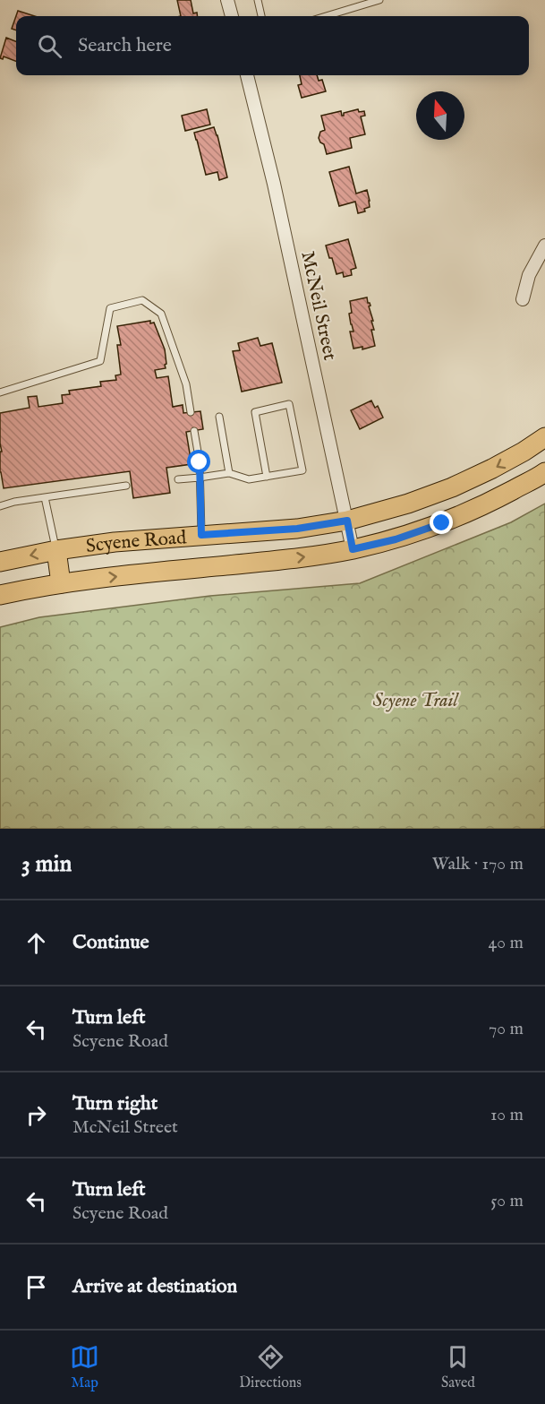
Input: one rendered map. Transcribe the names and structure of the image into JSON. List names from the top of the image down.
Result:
{
  "streets": {
    "main road": ["Scyene Road"],
    "street": ["McNeil Street"]
  },
  "crossings": [
    ["McNeil Street", "Scyene Road"]
  ],
  "parks": ["Scyene Trail"],
  "north": "top",
  "page": {
    "search": "Search here",
    "heading": ["3 min", "Walk · 170 m"],
    "list": [
      ["Continue", "40 m"],
      ["Turn left", "Scyene Road", "70 m"],
      ["Turn right", "McNeil Street", "10 m"],
      ["Turn left", "Scyene Road", "50 m"],
      "Arrive at destination"
    ],
    "nav": ["Map", "Directions", "Saved"]
  }
}
